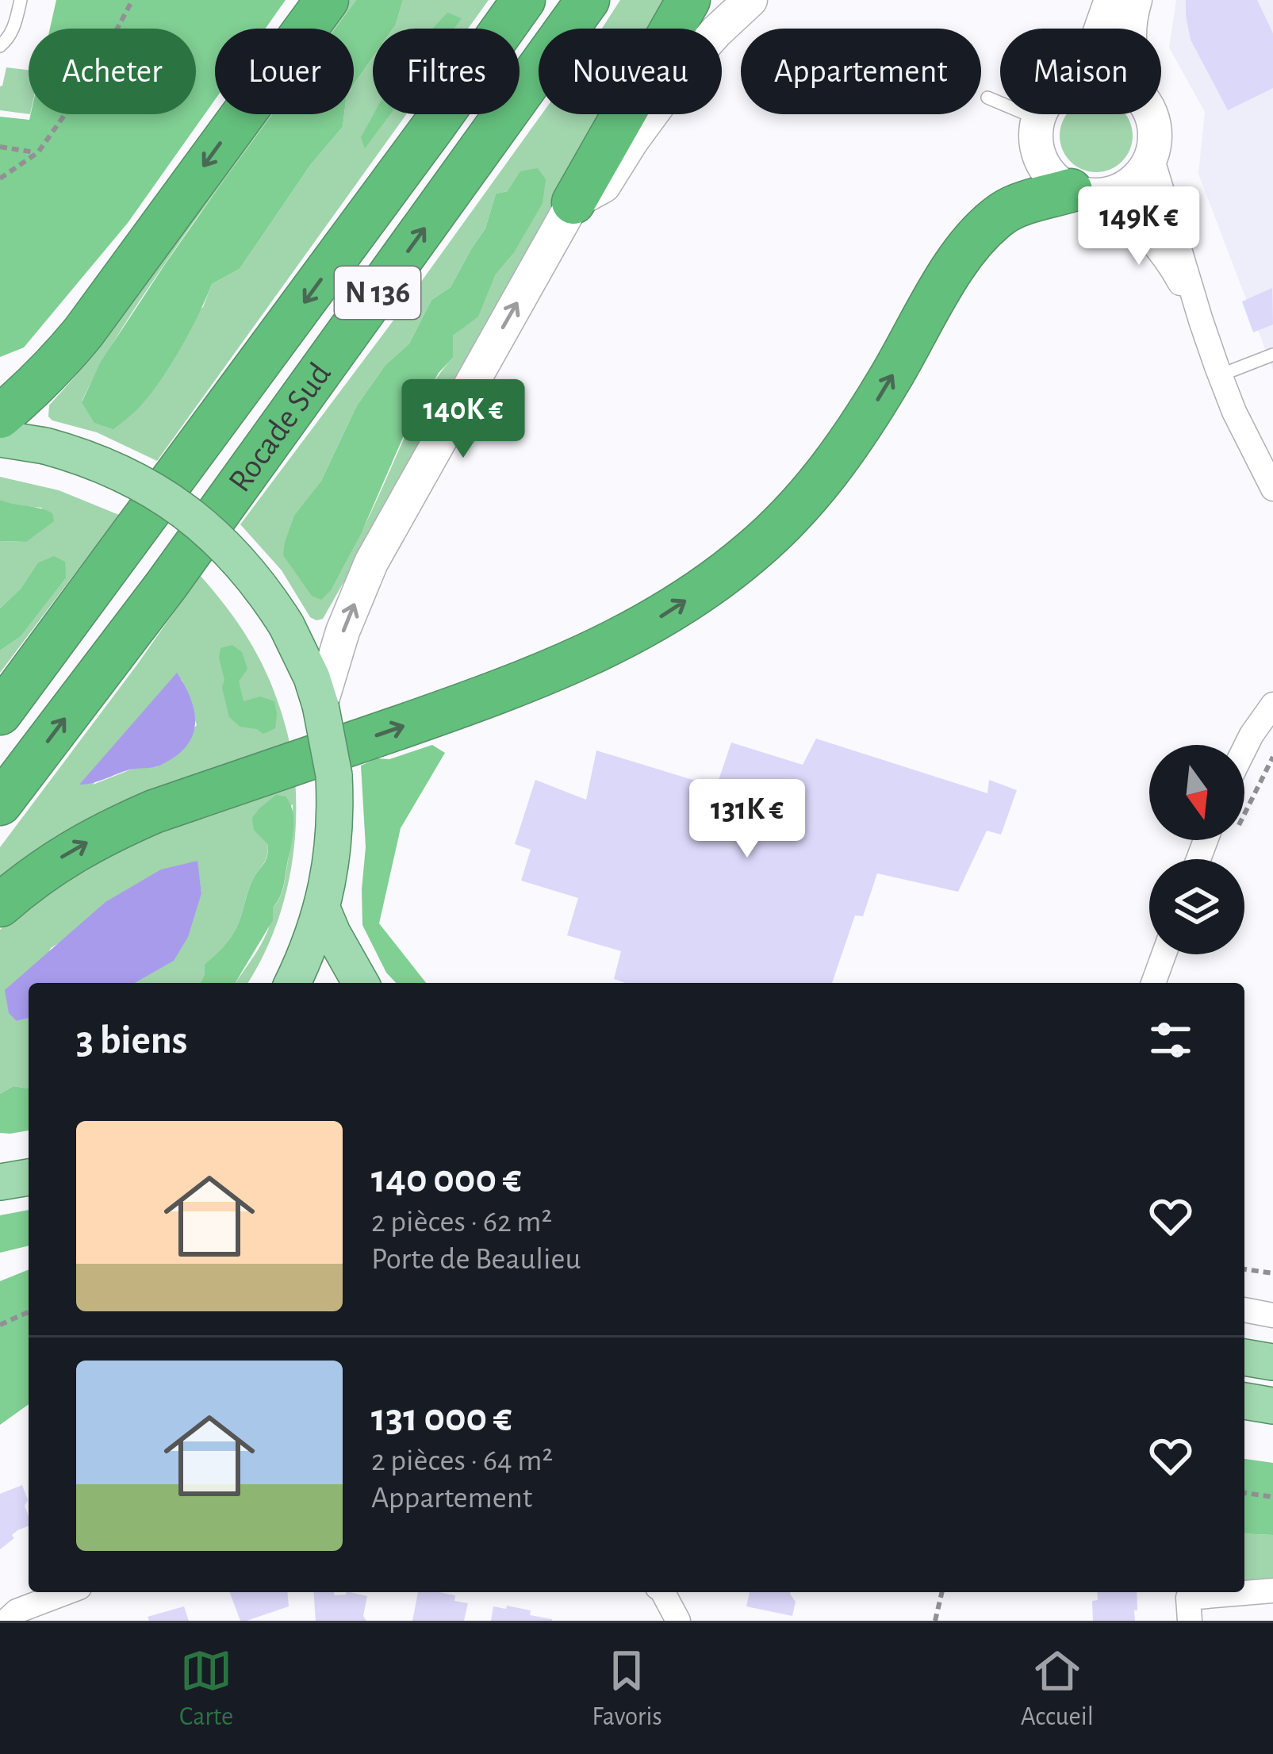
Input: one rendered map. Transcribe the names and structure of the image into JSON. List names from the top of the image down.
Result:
{
  "streets": {
    "highway": ["N 136", "Rocade Sud"]
  },
  "north": "bottom",
  "page": {
    "chip": [
      "Acheter",
      "Louer",
      "Filtres",
      "Nouveau",
      "Appartement",
      "Maison"
    ],
    "price": ["149K €", "140K €", "131K €"],
    "heading": "3 biens",
    "list": [
      {
        "name": "140 000 €",
        "note": "2 pièces · 62 m² · Porte de Beaulieu"
      },
      {
        "name": "131 000 €",
        "note": "2 pièces · 64 m² · Appartement"
      }
    ],
    "tabs": ["Carte", "Favoris", "Accueil"]
  }
}
